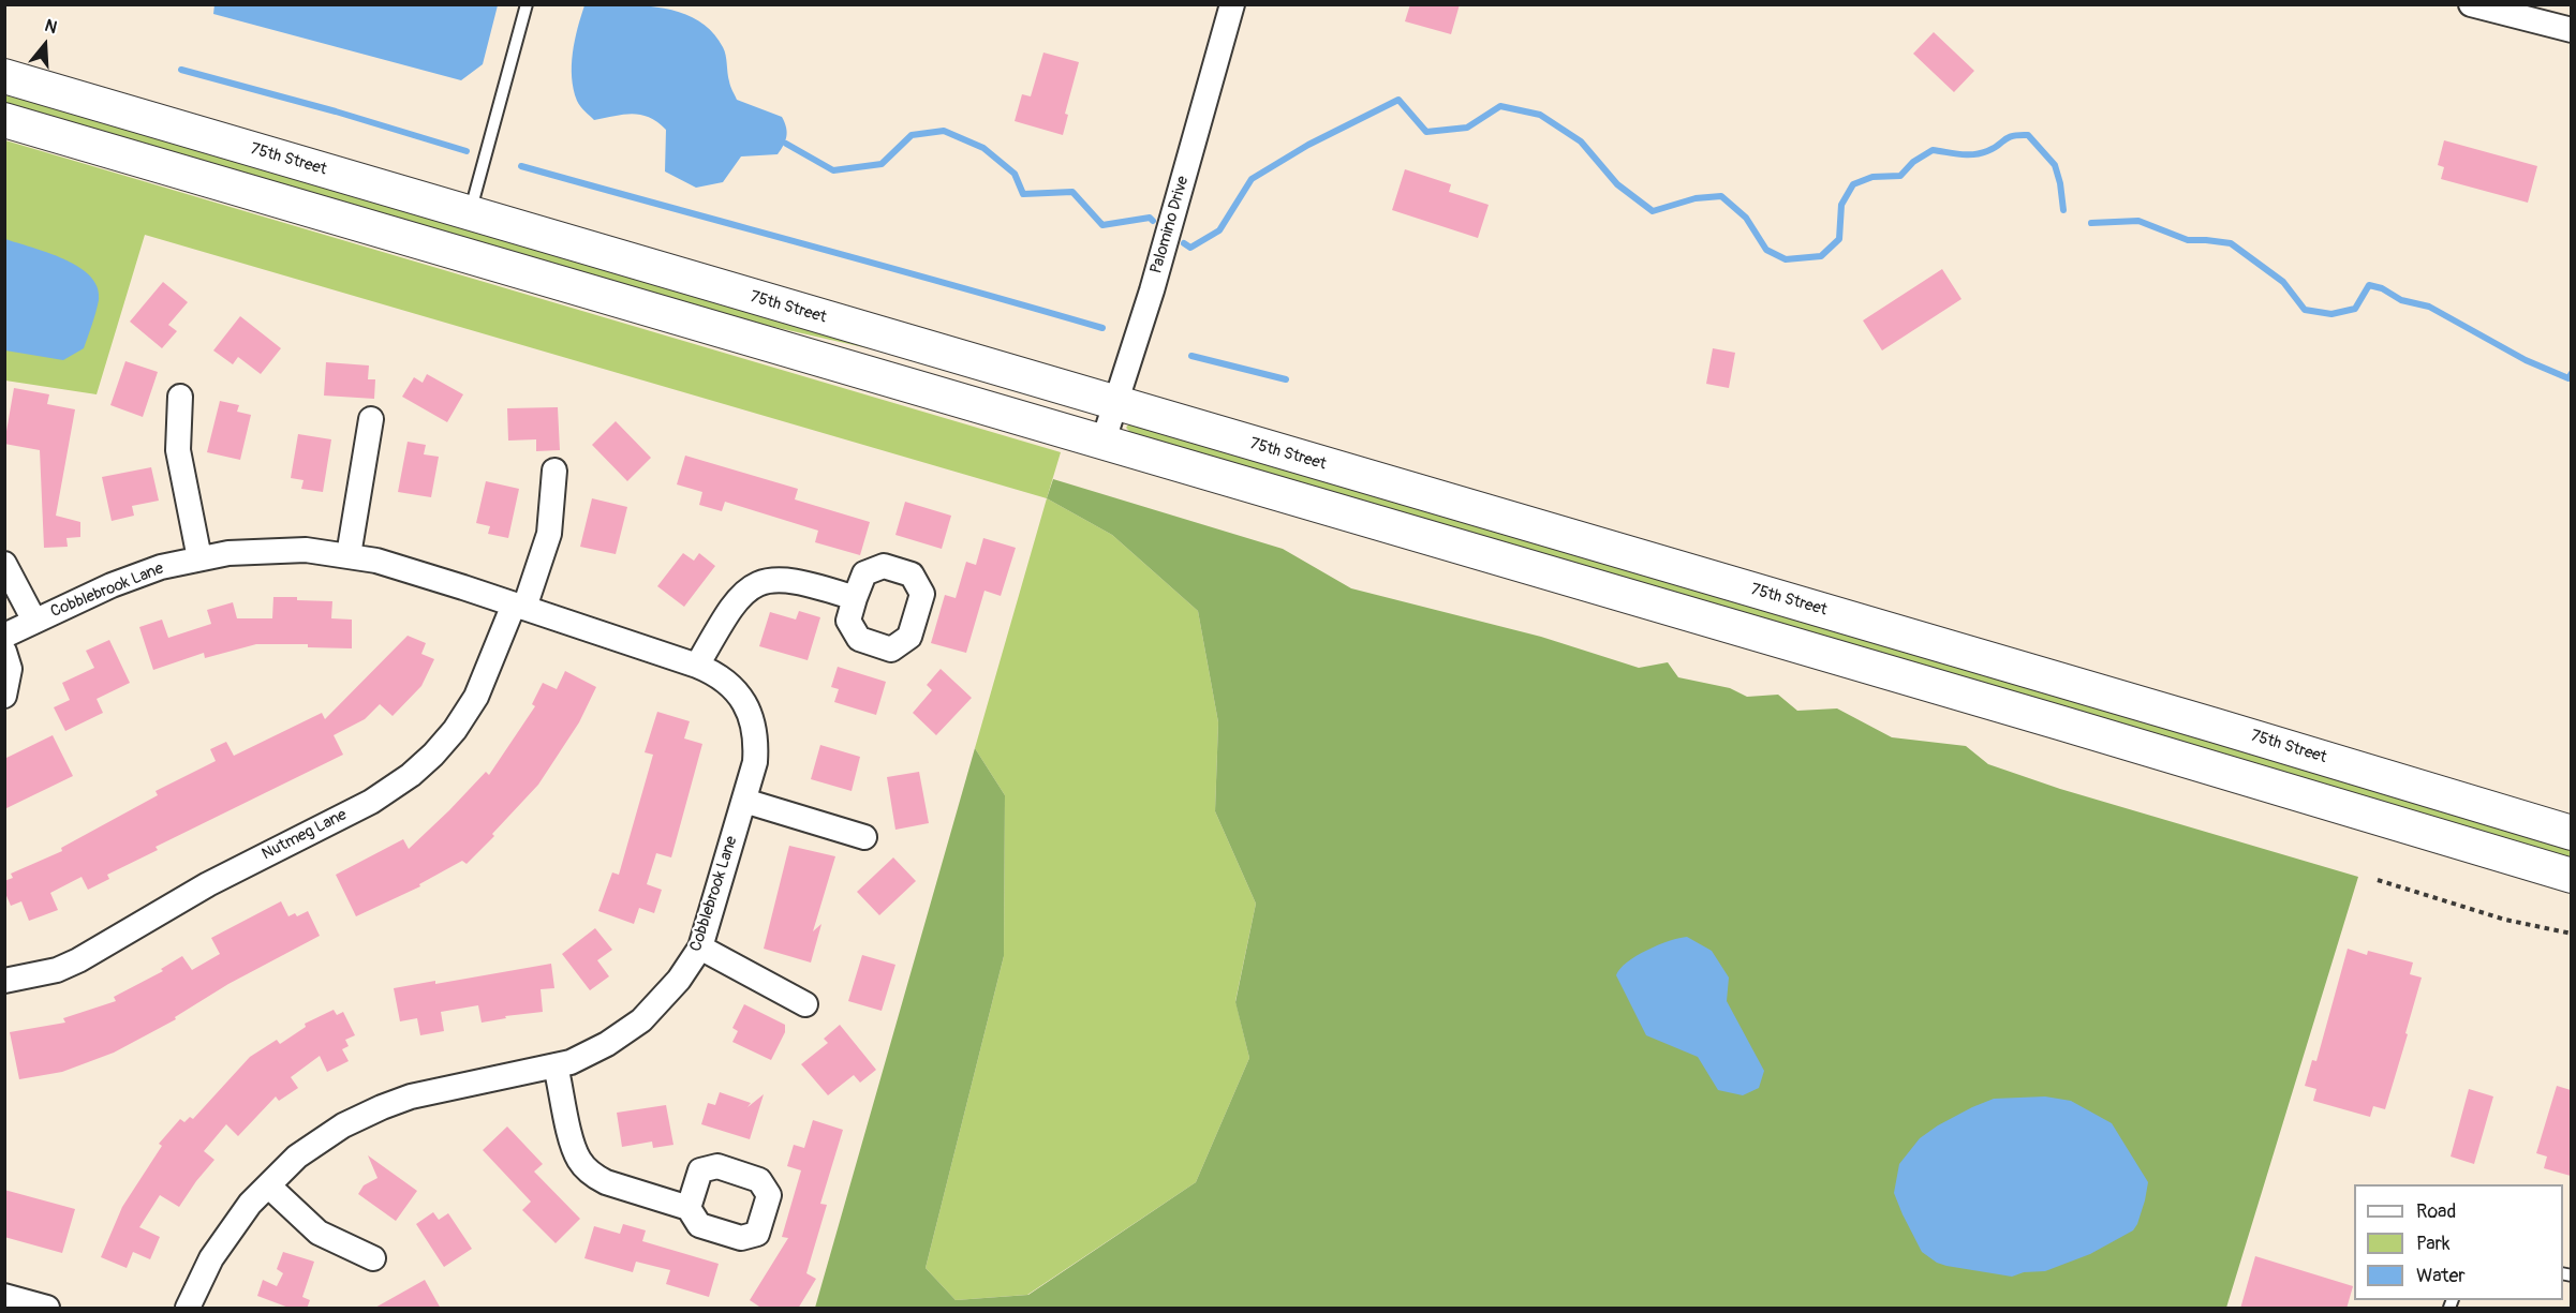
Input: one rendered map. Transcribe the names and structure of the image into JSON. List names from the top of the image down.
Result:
{
  "streets": {
    "main road": ["75th Street"],
    "street": ["Palomino Drive", "Cobblebrook Lane", "Nutmeg Lane"]
  },
  "crossings": [
    ["75th Street", "Palomino Drive"],
    ["Cobblebrook Lane", "Nutmeg Lane"]
  ],
  "legend": ["Road", "Park", "Water"],
  "north": "top"
}
